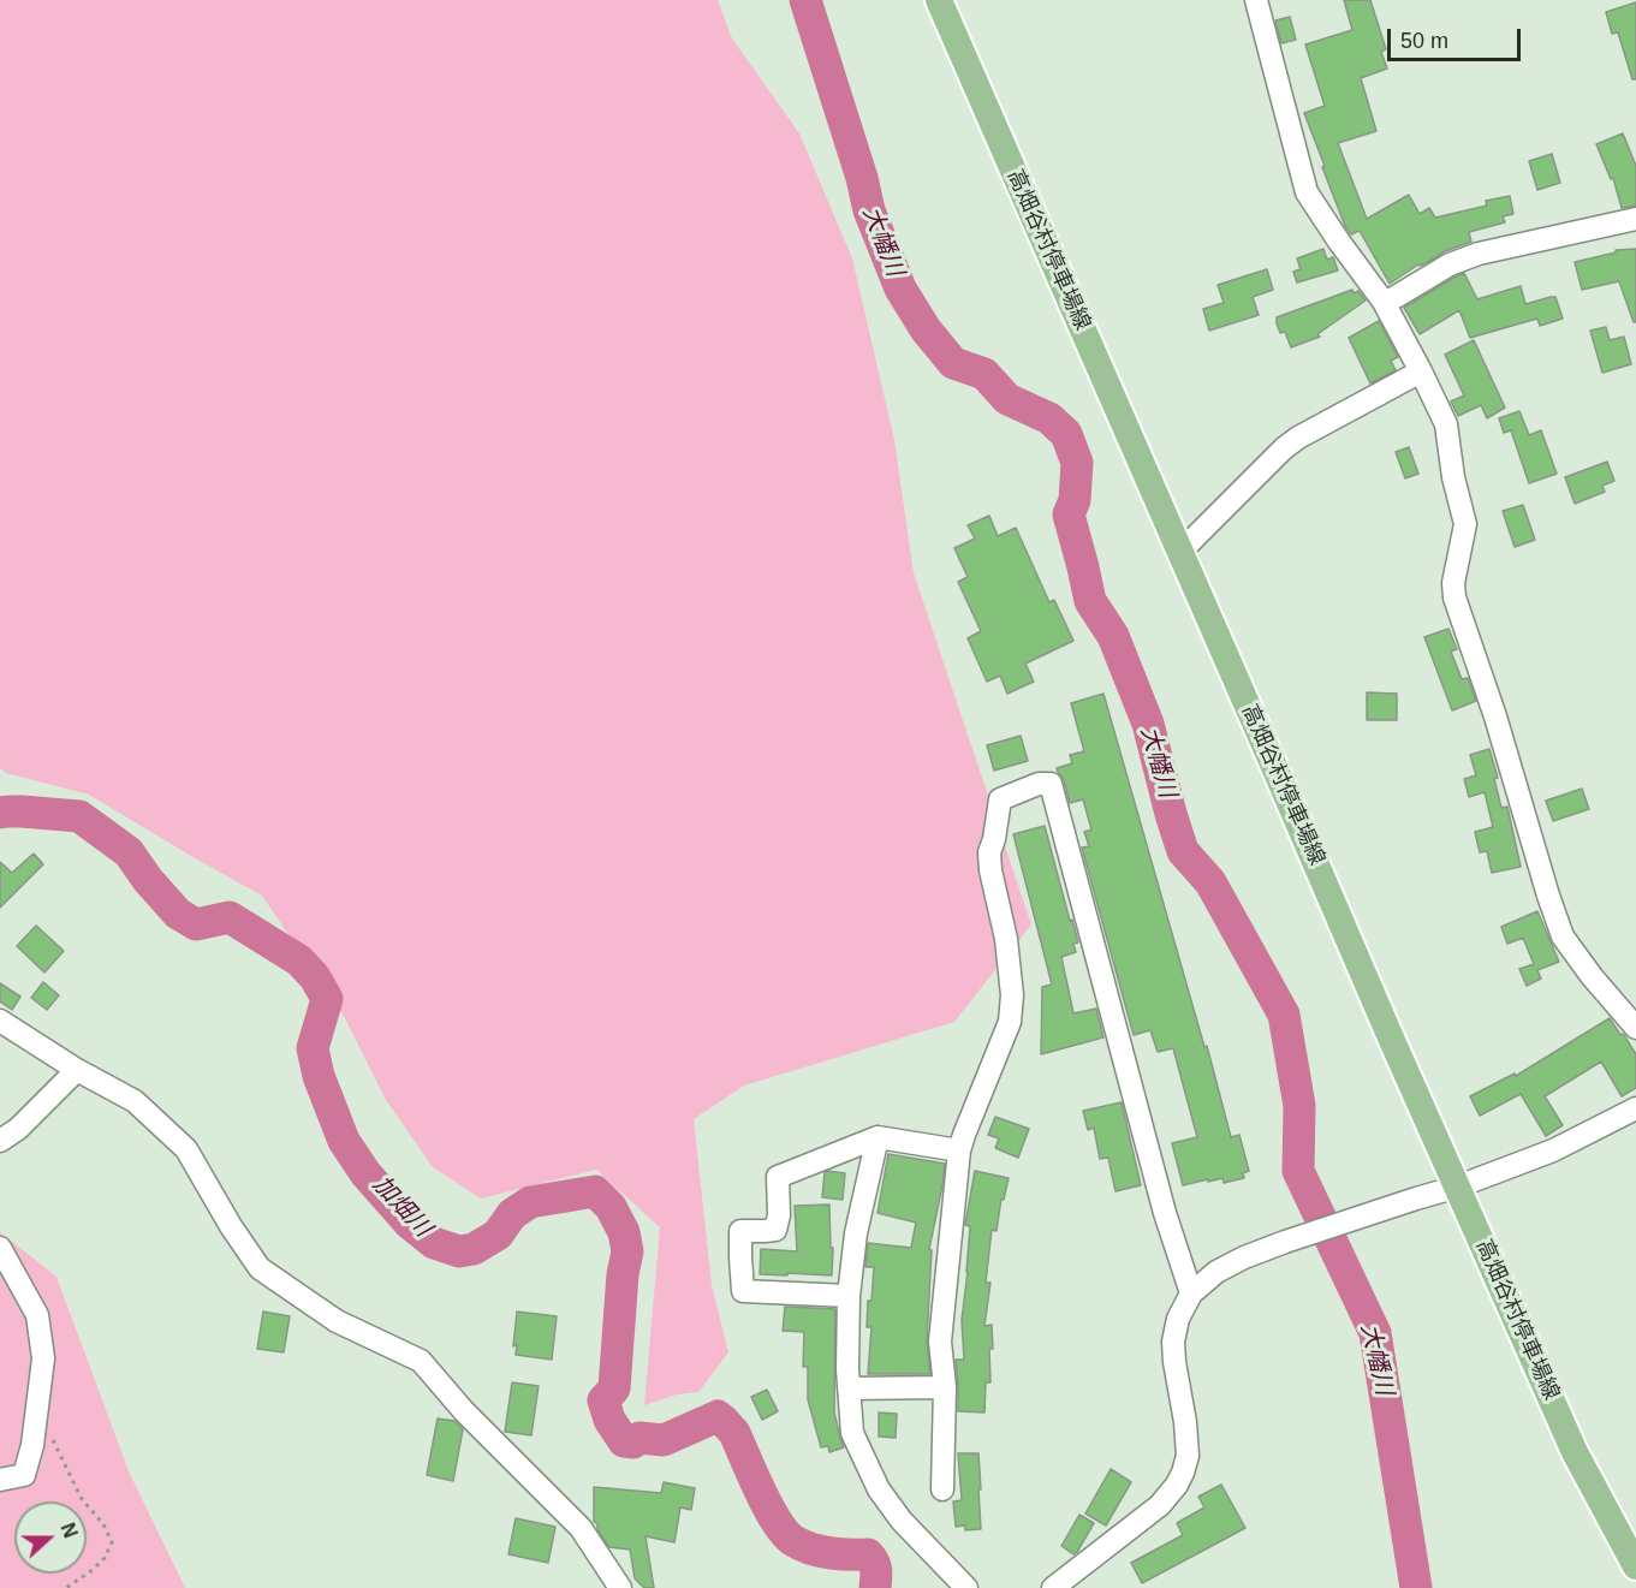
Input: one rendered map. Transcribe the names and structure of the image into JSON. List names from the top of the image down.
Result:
{
  "streets": {
    "main road": ["高畑谷村停車場線"]
  },
  "water": ["大幡川", "加畑川"],
  "scale_bar": "50 m",
  "north": "right"
}
